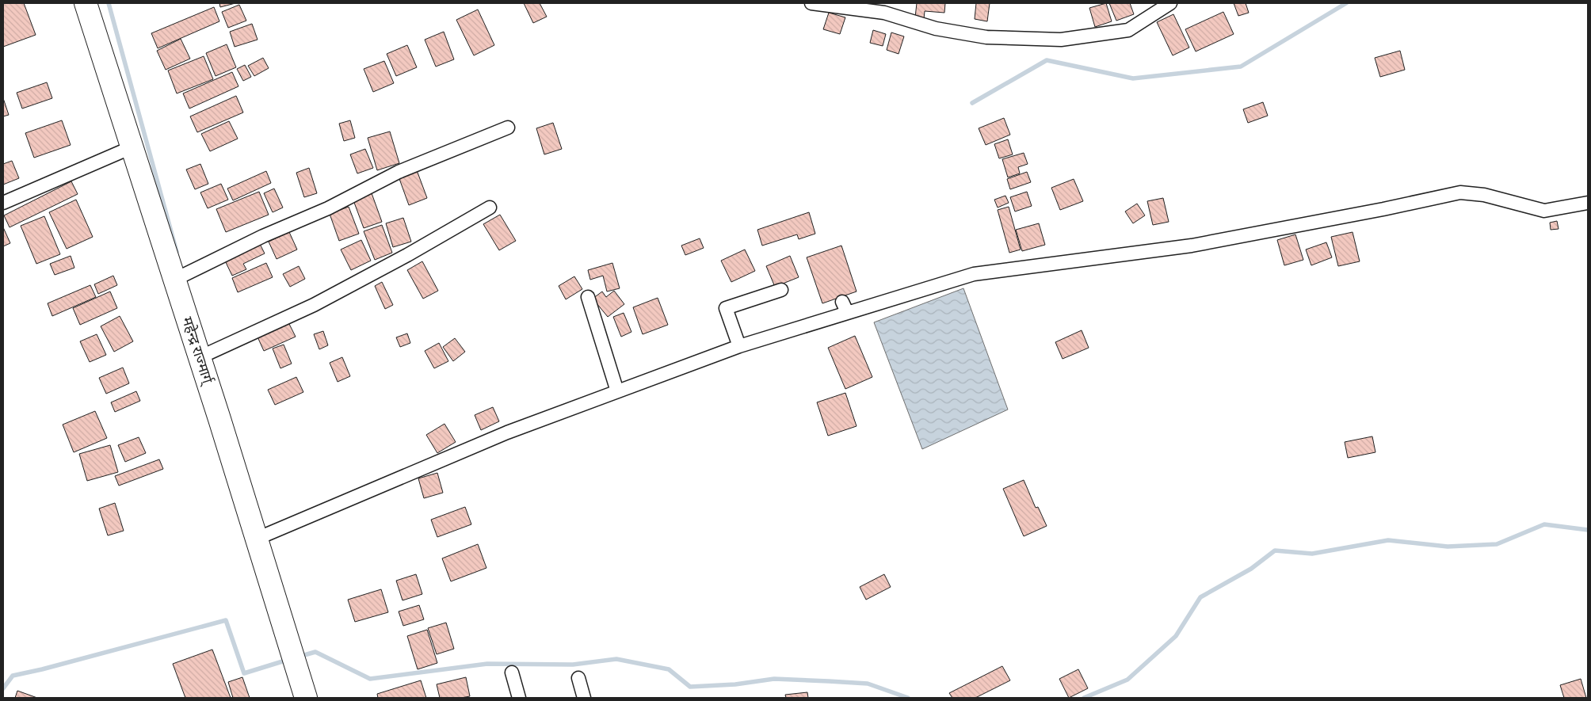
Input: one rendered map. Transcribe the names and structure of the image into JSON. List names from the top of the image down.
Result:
{
  "streets": {
    "highway": ["महेन्द्र राज्मार्ग्"]
  }
}
